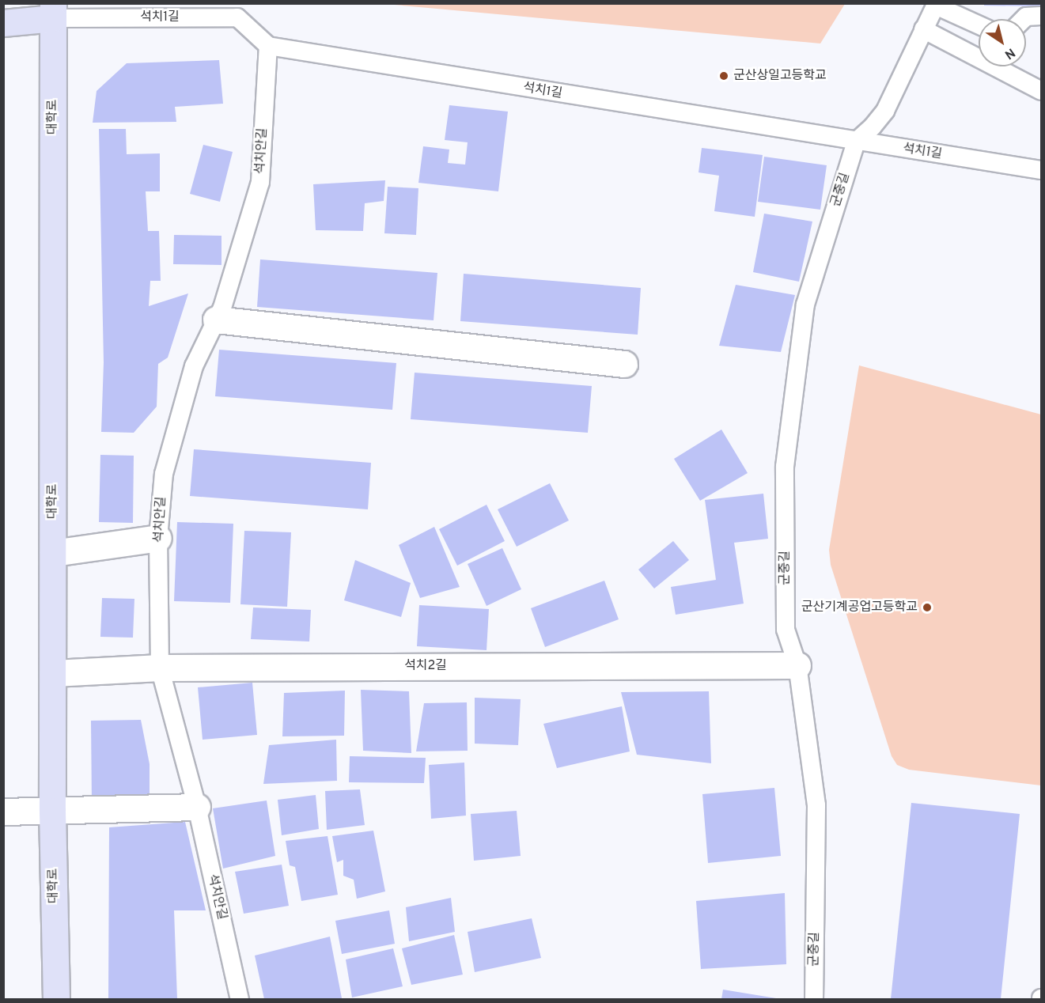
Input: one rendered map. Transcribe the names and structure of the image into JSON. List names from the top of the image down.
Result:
{
  "streets": {
    "street": ["대학로", "석치2길"],
    "lane": ["석치1길", "석치안길", "군중길"]
  },
  "crossings": [
    ["석치1길", "대학로"],
    ["석치1길", "석치안길"],
    ["석치1길", "군중길"],
    ["대학로", "석치2길"],
    ["석치안길", "석치2길"],
    ["군중길", "석치2길"]
  ],
  "places": ["군산상일고등학교", "군산기계공업고등학교"],
  "north": "bottom right"
}
